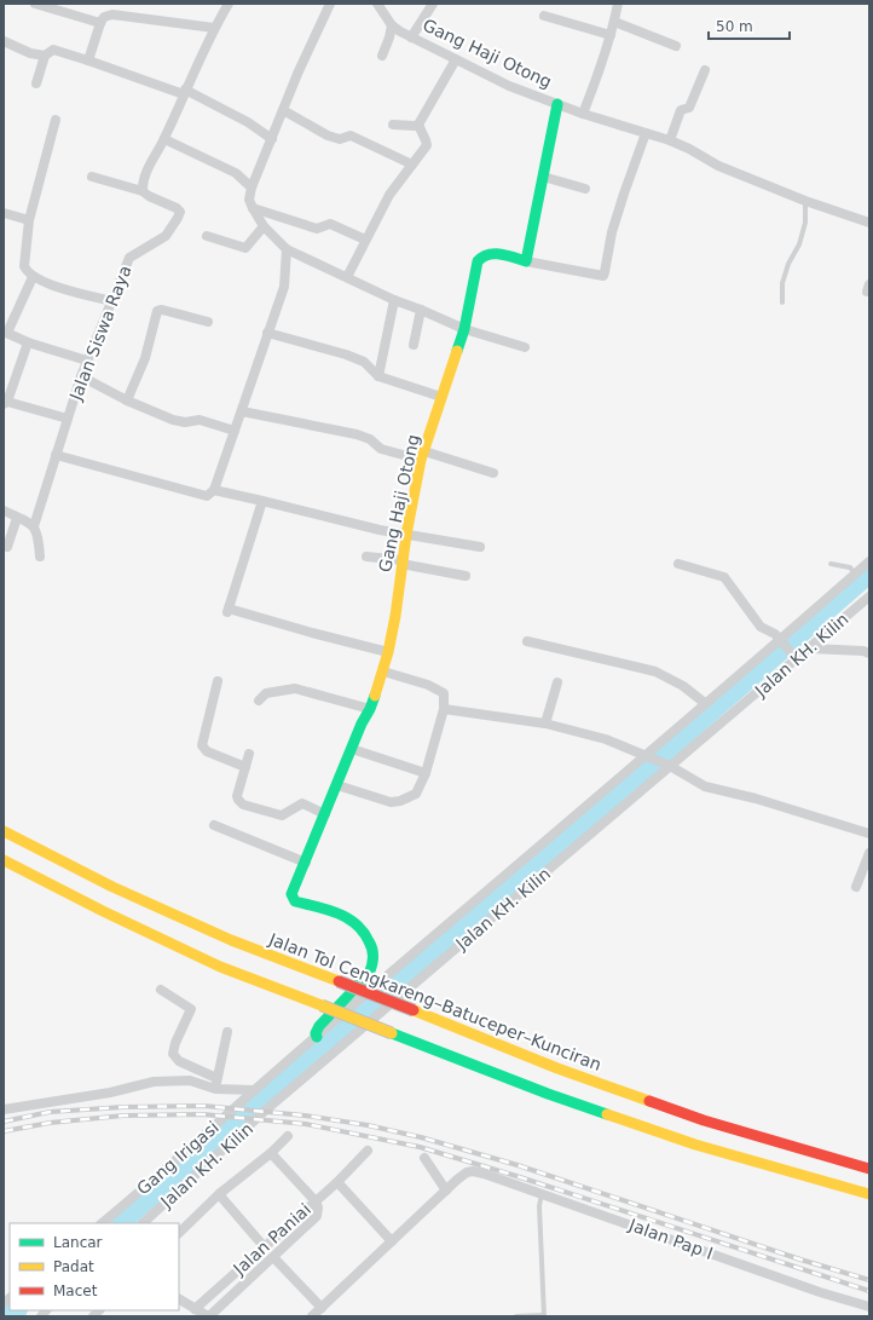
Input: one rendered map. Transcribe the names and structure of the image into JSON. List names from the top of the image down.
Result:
{
  "streets": {
    "main road": ["Gang Haji Otong", "Jalan Tol Cengkareng–Batuceper–Kunciran"],
    "street": [
      "Jalan Siswa Raya",
      "Jalan KH. Kilin",
      "Gang Irigasi",
      "Jalan Paniai",
      "Jalan Pap I"
    ]
  },
  "crossings": [
    ["Gang Haji Otong", "Jalan KH. Kilin"],
    ["Jalan KH. Kilin", "Gang Irigasi"]
  ],
  "legend": ["Lancar", "Padat", "Macet"],
  "scale_bar": "50 m"
}
